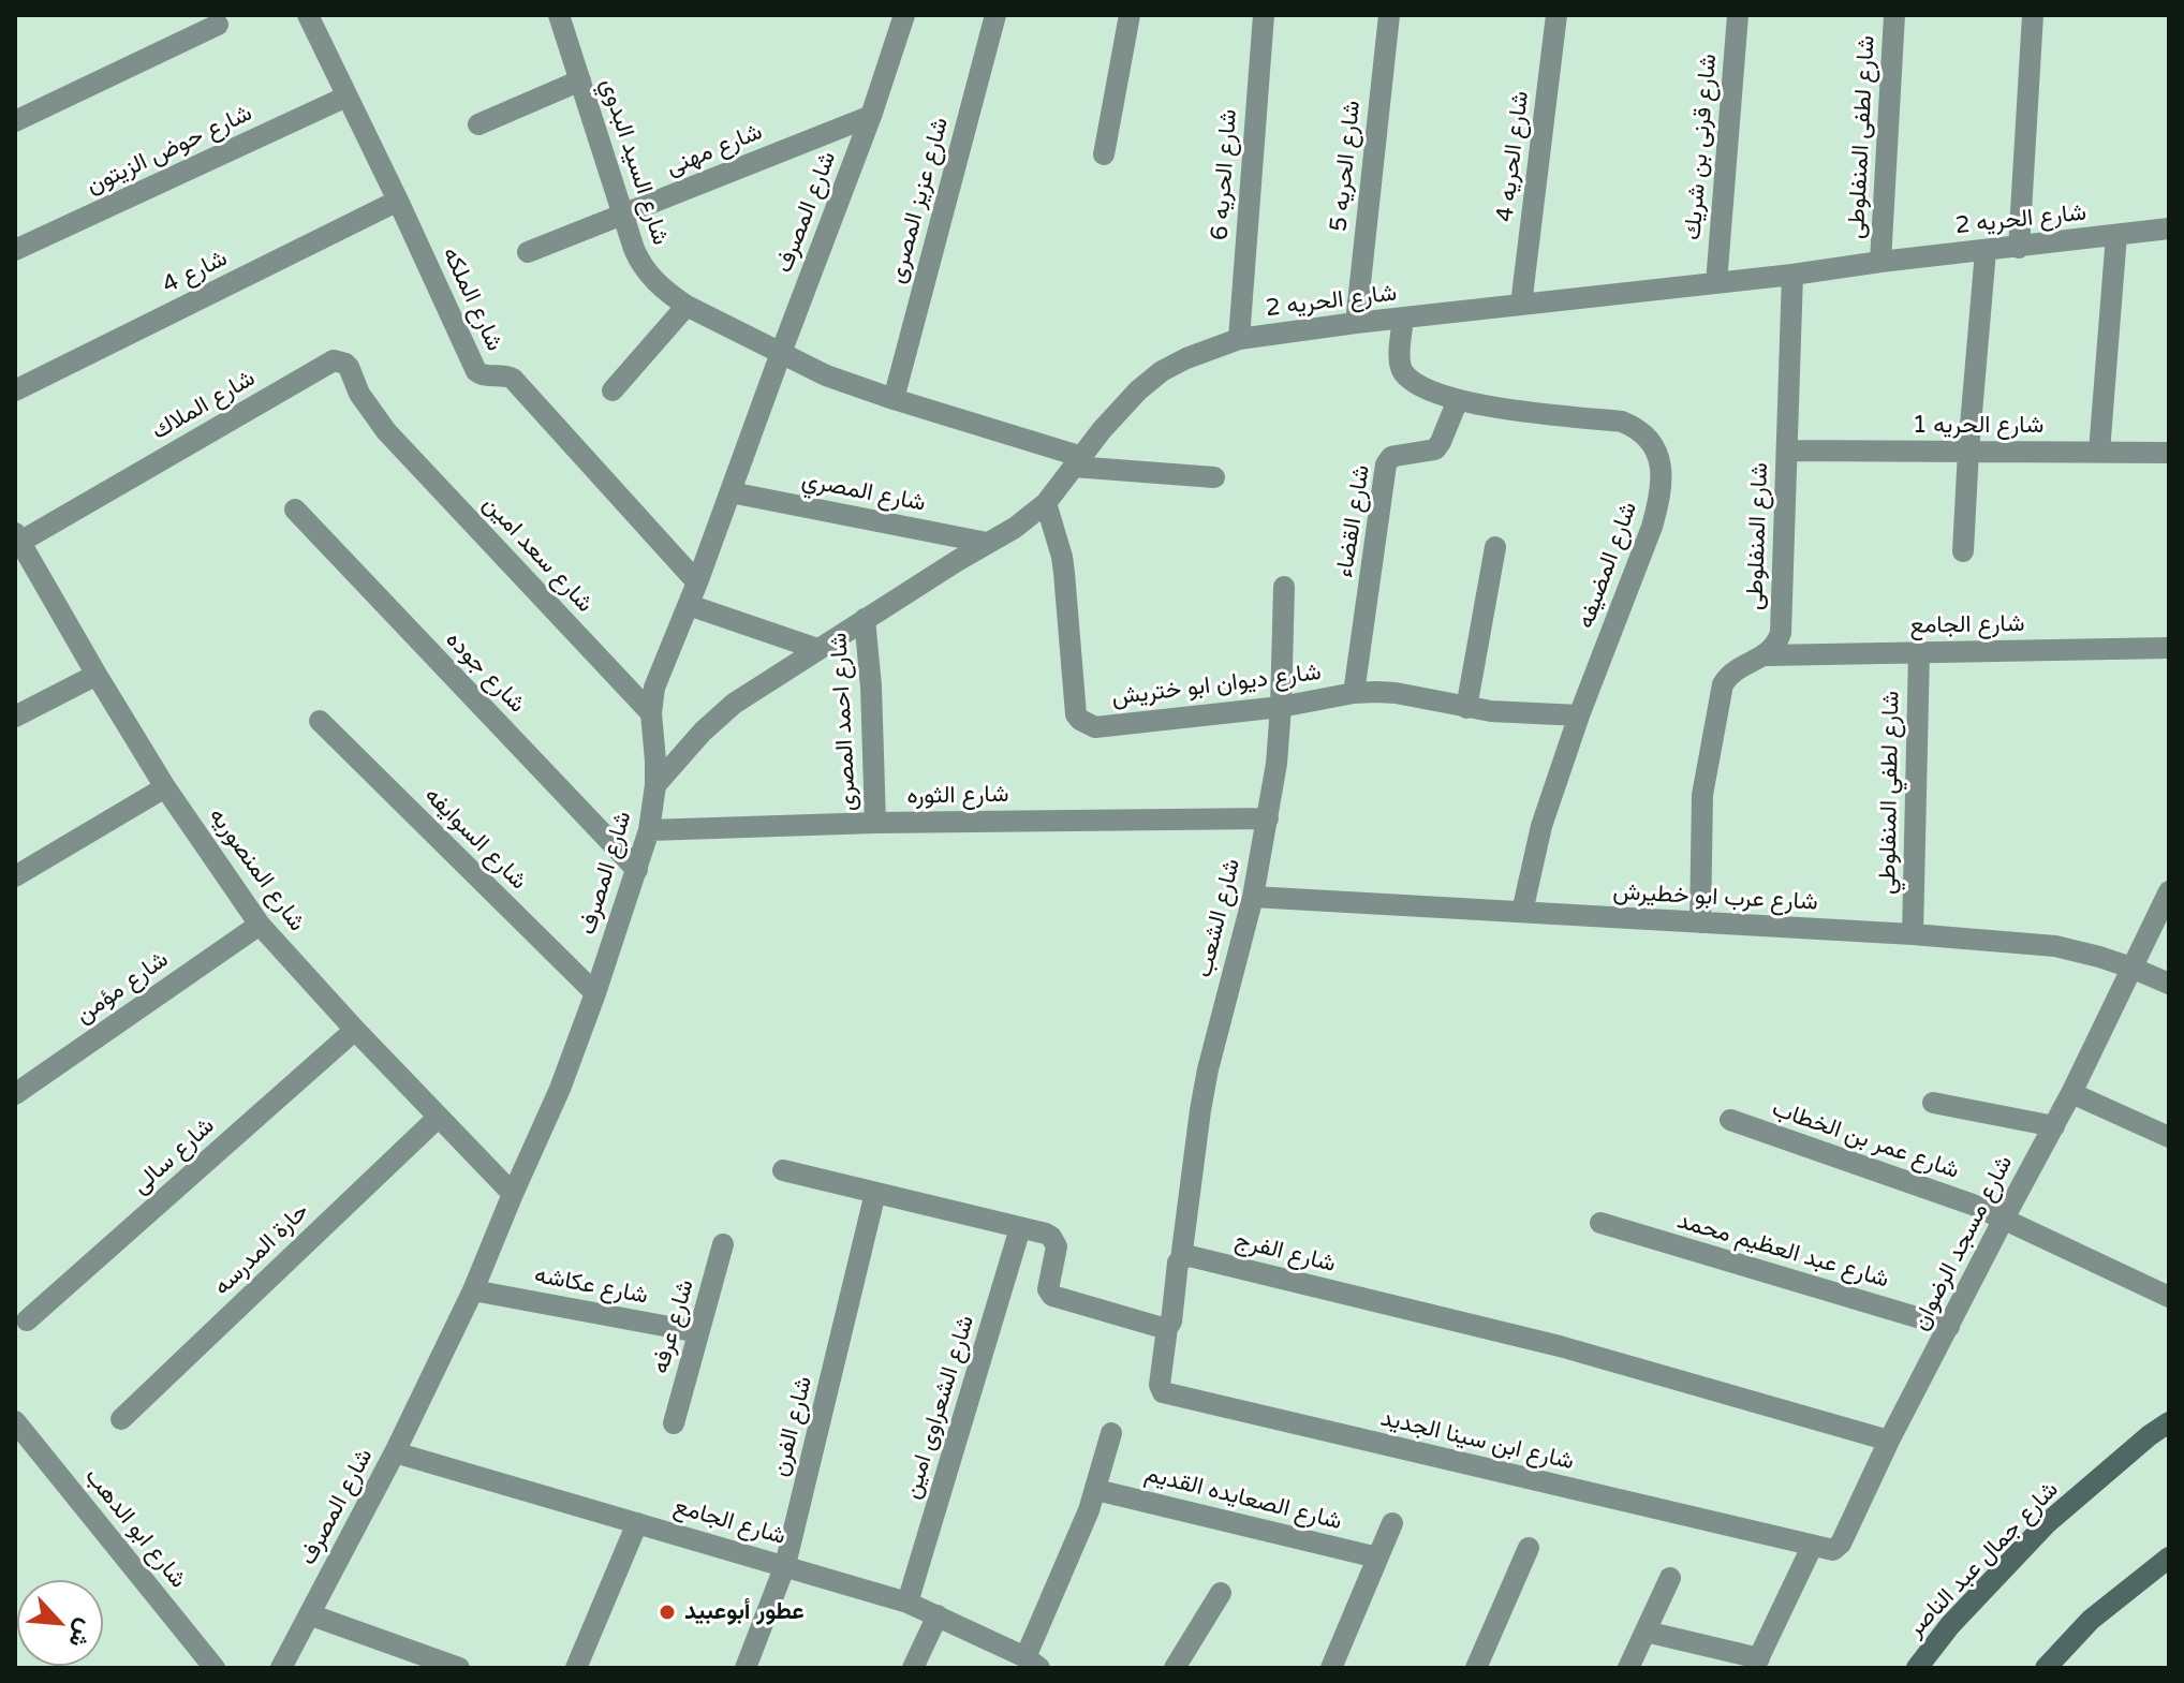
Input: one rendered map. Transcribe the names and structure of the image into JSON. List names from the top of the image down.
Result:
{
  "streets": {
    "street": [
      "شارع لطفى المنفلوطى",
      "شارع قرنى بن شريك",
      "شارع حوض الزيتون",
      "شارع مهنى",
      "شارع الحريه 4",
      "شارع السيد البدوي",
      "شارع الحريه 5",
      "شارع الحريه 6",
      "شارع عزيز المصرى",
      "شارع المصرف",
      "شارع الحريه 2",
      "شارع 4",
      "شارع الملكه",
      "شارع الملاك",
      "شارع الحريه 1",
      "شارع المصري",
      "شارع القضاء",
      "شارع المنفلوطى",
      "شارع سعد امين",
      "شارع المضيفه",
      "شارع الجامع",
      "شارع جوده",
      "شارع ديوان ابو ختريش",
      "شارع احمد المصرى",
      "شارع لطفي المنفلوطي",
      "شارع الثوره",
      "شارع السوايفه",
      "شارع المنصوريه",
      "شارع عرب ابو خطيرش",
      "شارع الشعب",
      "شارع مؤمن",
      "شارع عمر بن الخطاب",
      "شارع سالى",
      "شارع مسجد الرضوان",
      "حارة المدرسه",
      "شارع عبد العظيم محمد",
      "شارع الفرج",
      "شارع عكاشه",
      "شارع عرفه",
      "شارع الشعراوى امين",
      "شارع الفرن",
      "شارع ابن سينا الجديد",
      "شارع الصعايده القديم",
      "شارع ابو الدهب",
      "شارع جمال عبد الناصر"
    ]
  },
  "crossings": [
    ["شارع لطفى المنفلوطى", "شارع الحريه 2"],
    ["شارع قرنى بن شريك", "شارع الحريه 2"],
    ["شارع حوض الزيتون", "شارع الملكه"],
    ["شارع مهنى", "شارع السيد البدوي"],
    ["شارع مهنى", "شارع المصرف"],
    ["شارع الحريه 4", "شارع الحريه 2"],
    ["شارع السيد البدوي", "شارع عزيز المصرى"],
    ["شارع السيد البدوي", "شارع المصرف"],
    ["شارع السيد البدوي", "شارع الحريه 2"],
    ["شارع الحريه 5", "شارع الحريه 2"],
    ["شارع الحريه 6", "شارع الحريه 2"],
    ["شارع المصرف", "شارع الحريه 2"],
    ["شارع المصرف", "شارع الملكه"],
    ["شارع المصرف", "شارع المصري"],
    ["شارع المصرف", "شارع سعد امين"],
    ["شارع المصرف", "شارع الجامع"],
    ["شارع المصرف", "شارع جوده"],
    ["شارع المصرف", "شارع الثوره"],
    ["شارع المصرف", "شارع السوايفه"],
    ["شارع المصرف", "شارع المنصوريه"],
    ["شارع المصرف", "شارع عكاشه"],
    ["شارع الحريه 2", "شارع المصري"],
    ["شارع الحريه 2", "شارع المنفلوطى"],
    ["شارع الحريه 2", "شارع المضيفه"],
    ["شارع الحريه 2", "شارع ديوان ابو ختريش"],
    ["شارع الحريه 2", "شارع احمد المصرى"],
    ["شارع 4", "شارع الملكه"],
    ["شارع الملاك", "شارع سعد امين"],
    ["شارع الملاك", "شارع المنصوريه"],
    ["شارع الحريه 1", "شارع المنفلوطى"],
    ["شارع القضاء", "شارع المضيفه"],
    ["شارع القضاء", "شارع ديوان ابو ختريش"],
    ["شارع المنفلوطى", "شارع الجامع"],
    ["شارع المضيفه", "شارع ديوان ابو ختريش"],
    ["شارع المضيفه", "شارع عرب ابو خطيرش"],
    ["شارع الجامع", "شارع لطفي المنفلوطي"],
    ["شارع الجامع", "شارع الشعراوى امين"],
    ["شارع الجامع", "شارع الفرن"],
    ["شارع ديوان ابو ختريش", "شارع الشعب"],
    ["شارع احمد المصرى", "شارع الثوره"],
    ["شارع لطفي المنفلوطي", "شارع عرب ابو خطيرش"],
    ["شارع الثوره", "شارع الشعب"],
    ["شارع المنصوريه", "شارع مؤمن"],
    ["شارع المنصوريه", "شارع سالى"],
    ["شارع المنصوريه", "حارة المدرسه"],
    ["شارع عرب ابو خطيرش", "شارع الشعب"],
    ["شارع عرب ابو خطيرش", "شارع مسجد الرضوان"],
    ["شارع الشعب", "شارع الفرج"],
    ["شارع عمر بن الخطاب", "شارع مسجد الرضوان"],
    ["شارع مسجد الرضوان", "شارع عبد العظيم محمد"],
    ["شارع مسجد الرضوان", "شارع الفرج"],
    ["شارع مسجد الرضوان", "شارع ابن سينا الجديد"],
    ["شارع عكاشه", "شارع عرفه"]
  ],
  "places": ["عطور أبوعبيد"],
  "north": "bottom right"
}
